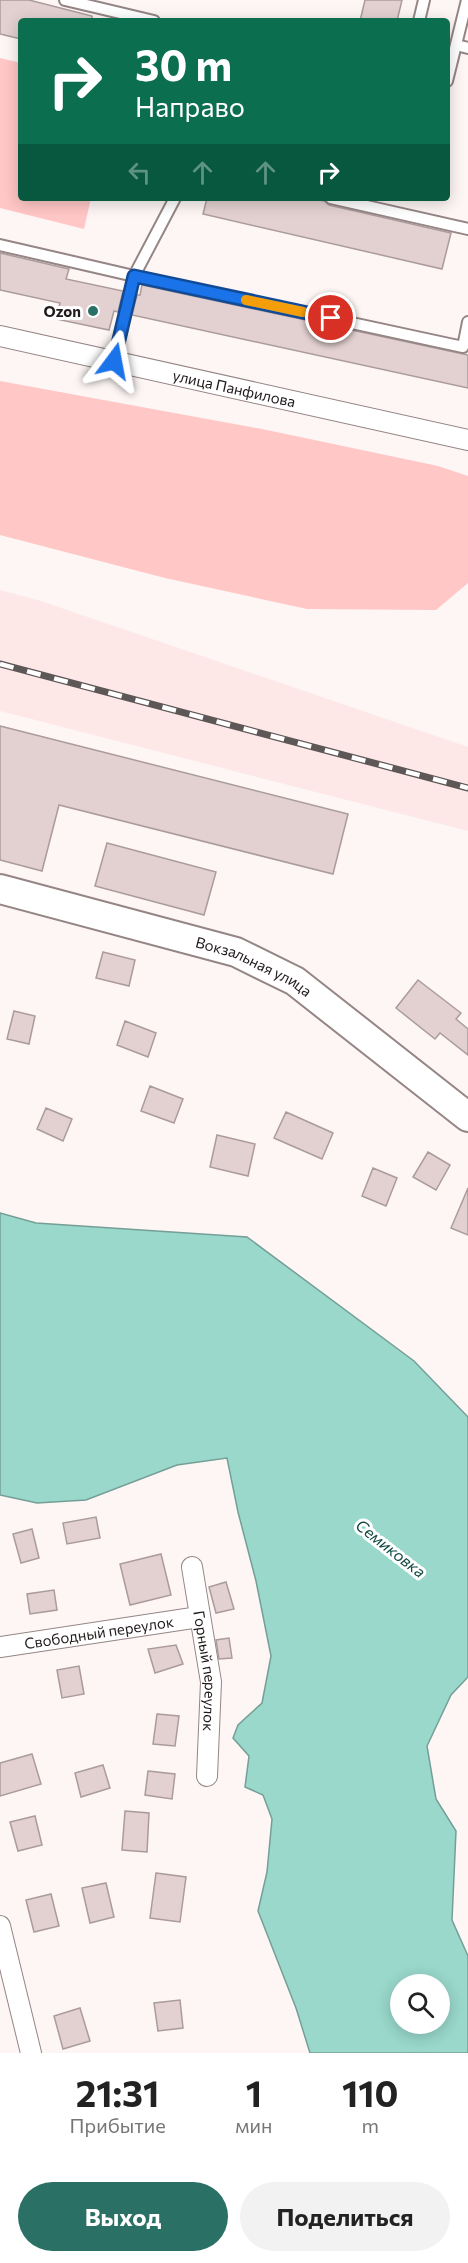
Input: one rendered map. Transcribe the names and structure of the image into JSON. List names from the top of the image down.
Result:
{
  "streets": {
    "main road": ["Вокзальная улица"],
    "street": ["улица Панфилова", "Свободный переулок", "Горный переулок"]
  },
  "crossings": [
    ["Свободный переулок", "Горный переулок"]
  ],
  "water": ["Семиковка"],
  "places": ["Ozon"],
  "page": {
    "turn": ["30 m", "Направо"],
    "eta": [
      "21:31",
      "Прибытие",
      "1",
      "мин",
      "110",
      "m"
    ],
    "buttons": ["Выход", "Поделиться"]
  }
}
